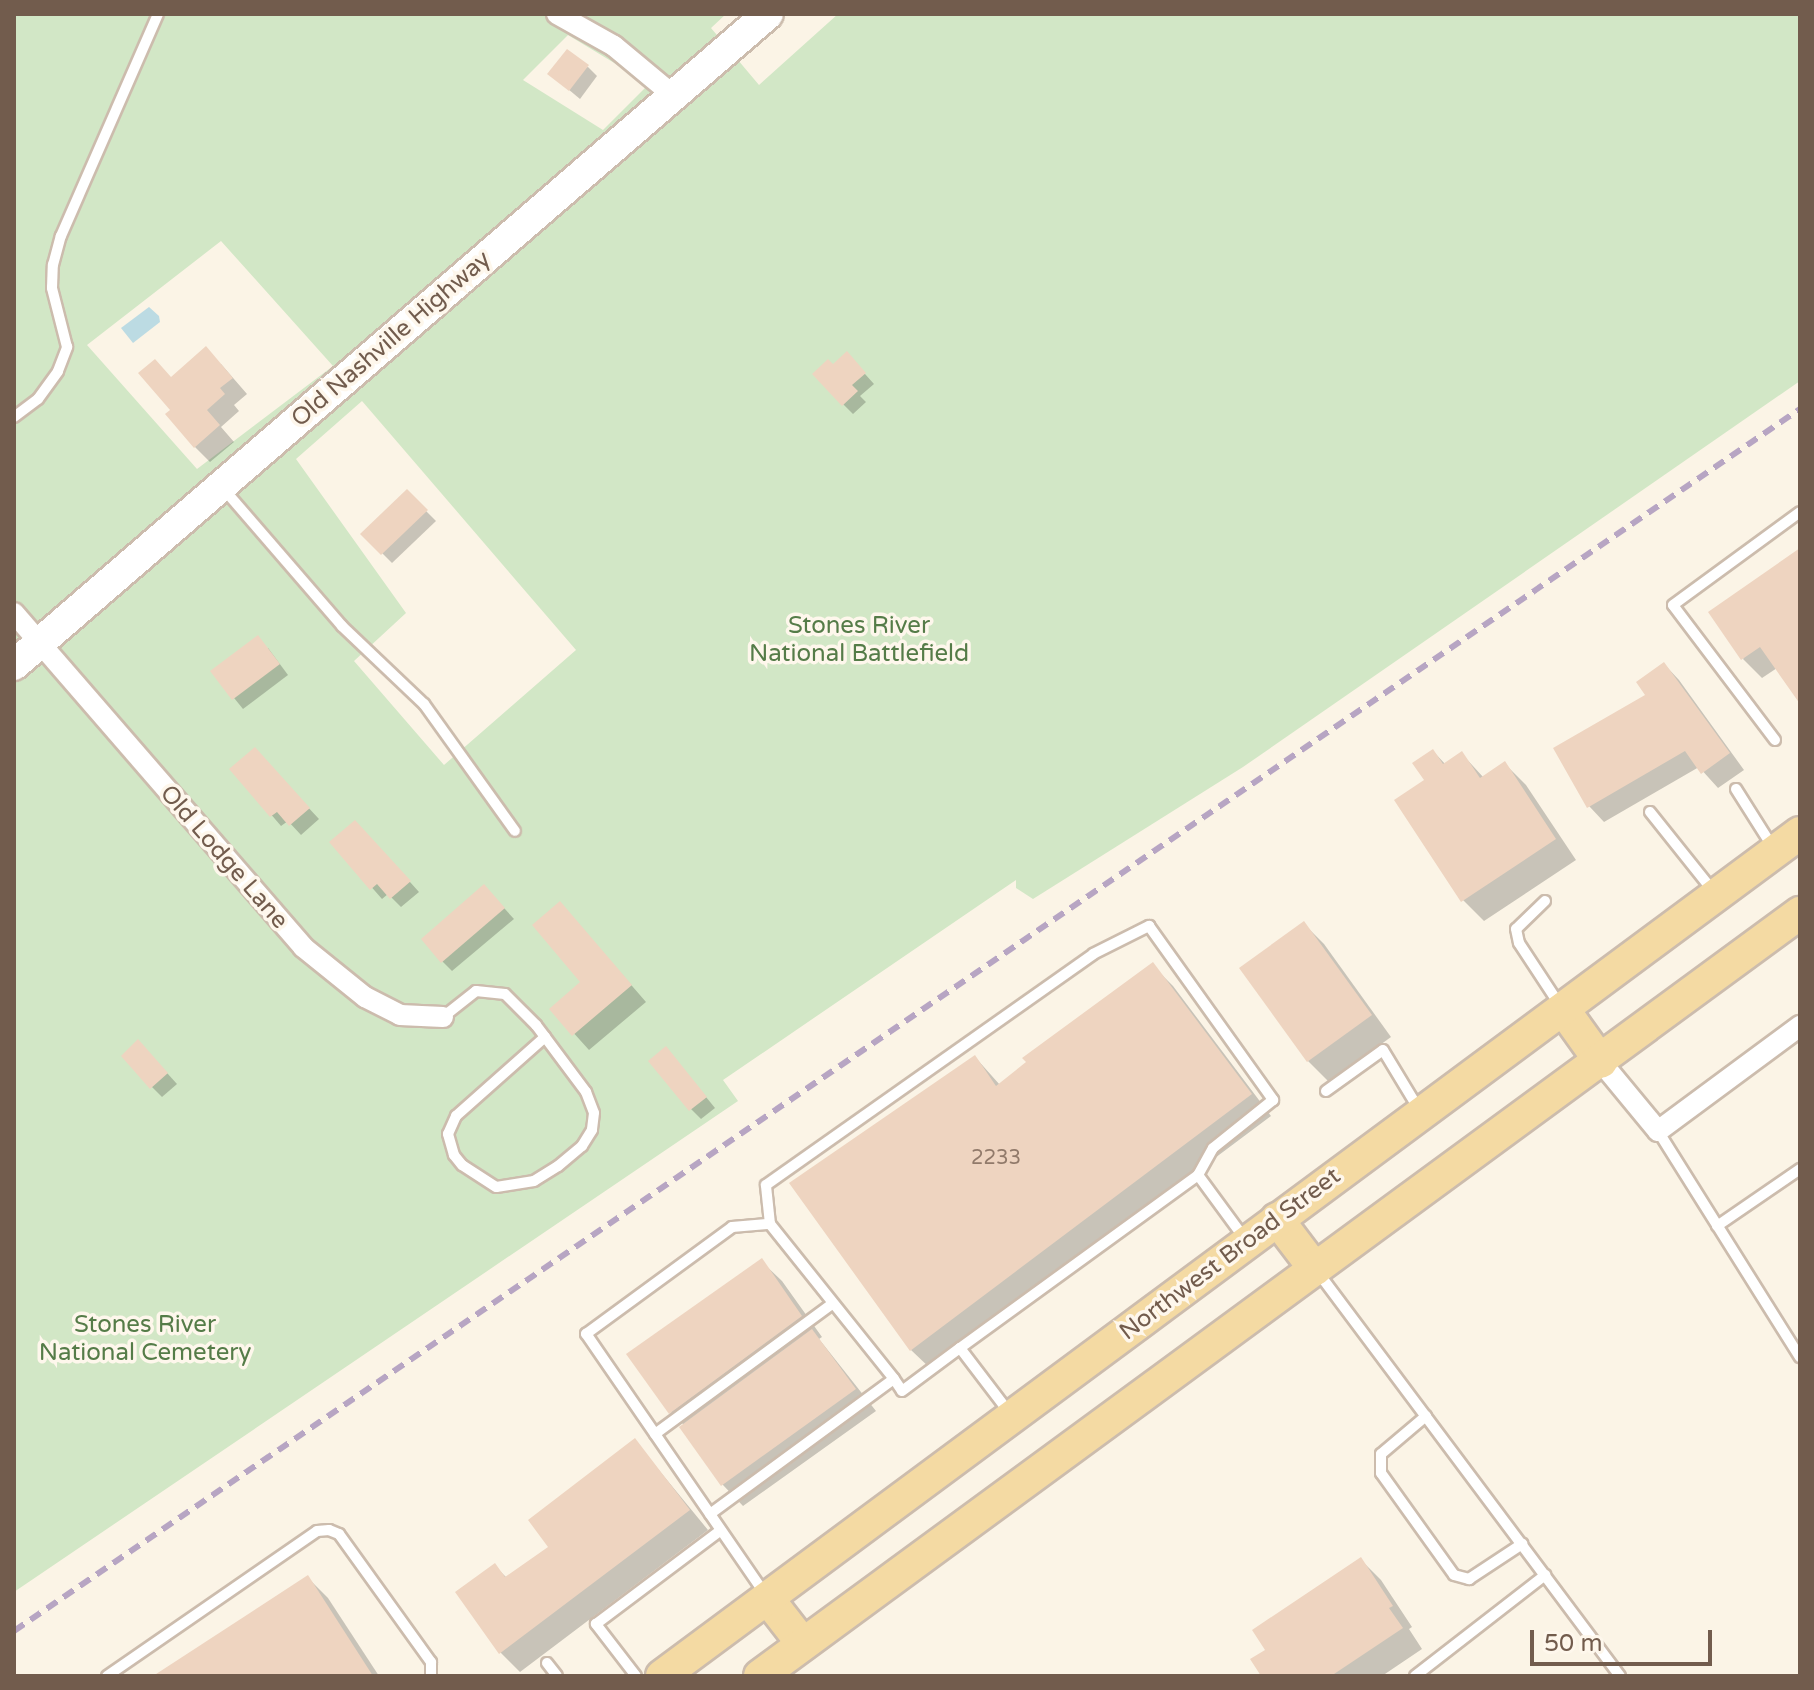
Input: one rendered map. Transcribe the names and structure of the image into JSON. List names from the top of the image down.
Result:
{
  "streets": {
    "main road": ["Old Nashville Highway", "Northwest Broad Street"],
    "street": ["Old Lodge Lane"]
  },
  "crossings": [
    ["Old Nashville Highway", "Old Lodge Lane"]
  ],
  "parks": ["Stones River National Battlefield", "Stones River National Cemetery"],
  "house_numbers": ["2233"],
  "scale_bar": "50 m"
}
